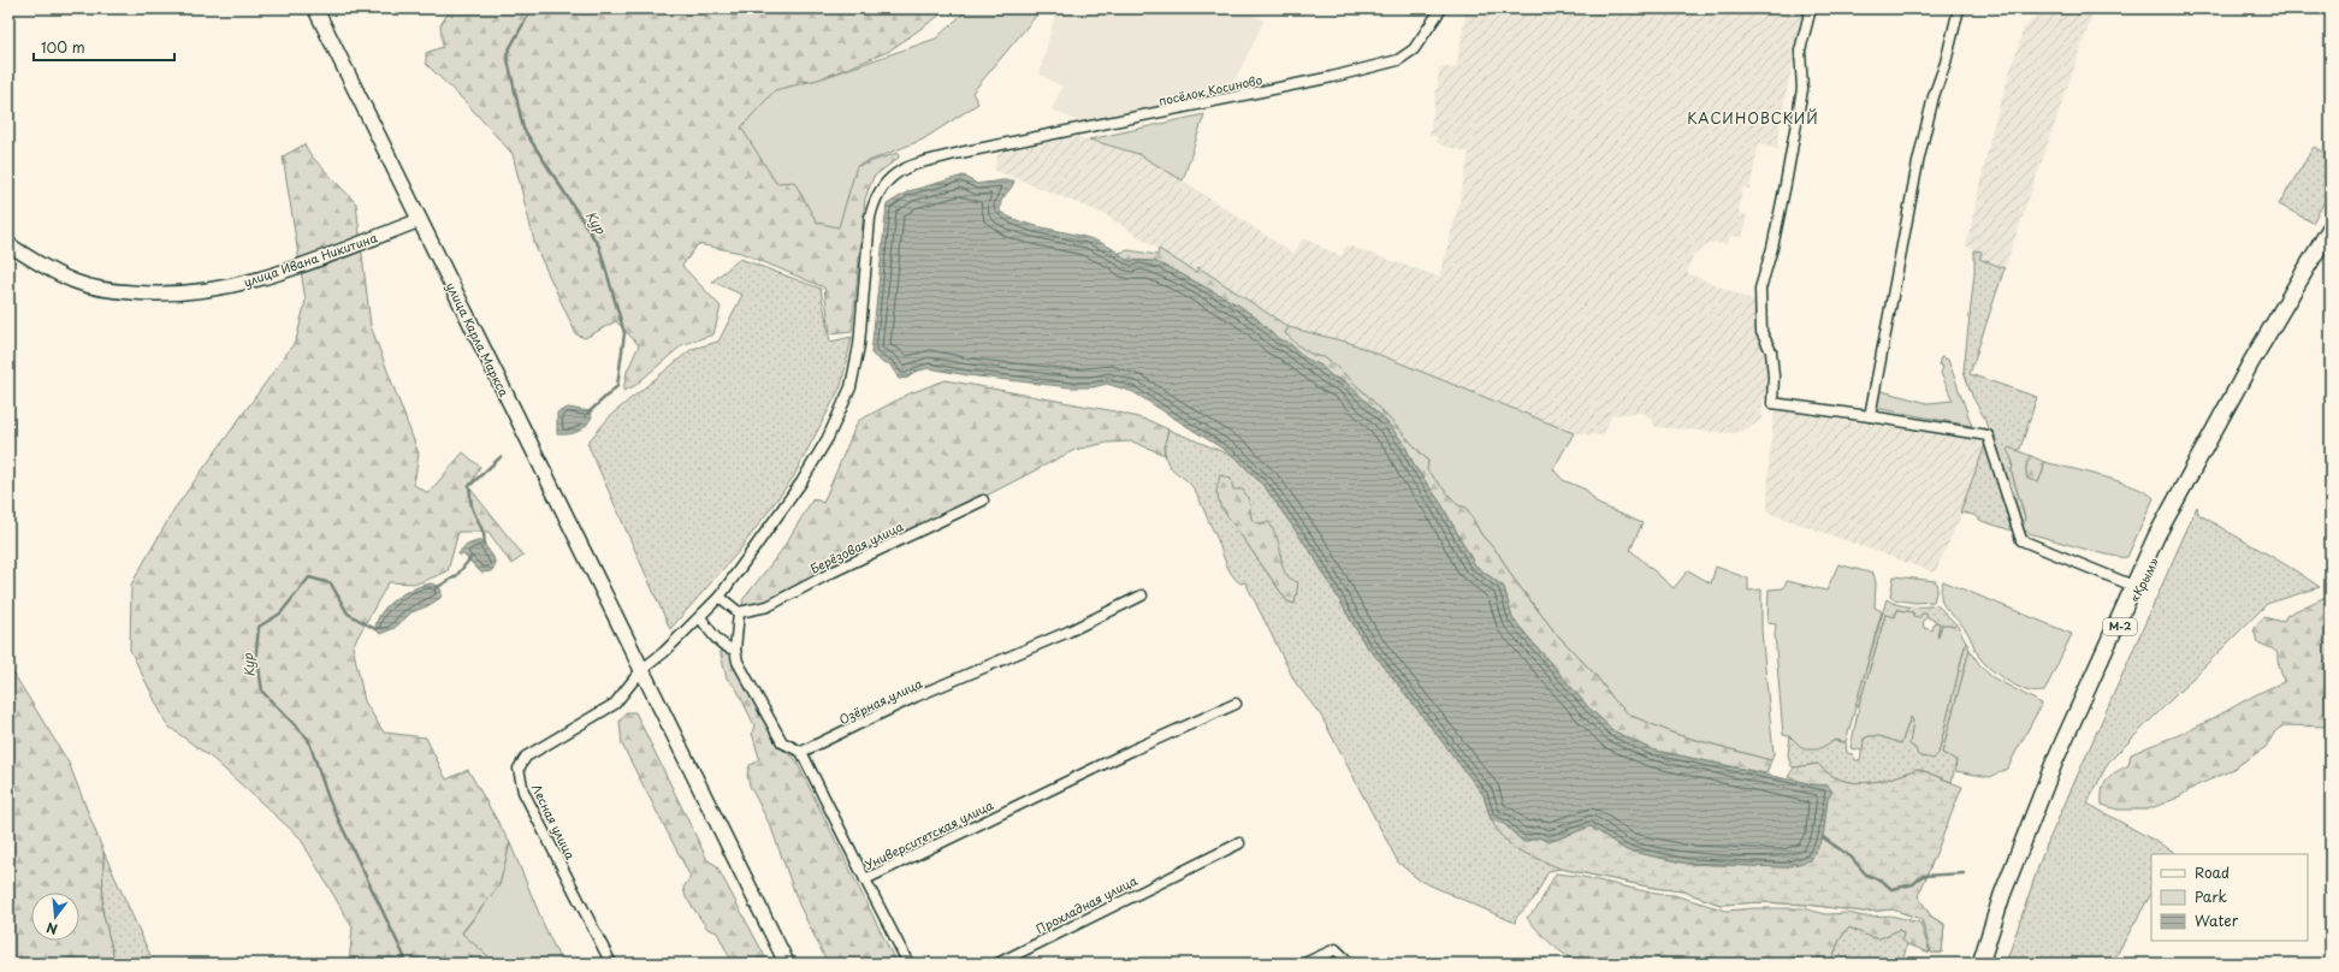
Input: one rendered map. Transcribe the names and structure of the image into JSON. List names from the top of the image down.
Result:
{
  "streets": {
    "highway": ["«Крым»", "М-2"],
    "main road": ["улица Ивана Никитина", "улица Карла Маркса"],
    "street": [
      "посёлок Косиново",
      "Берёзовая улица",
      "Озёрная улица",
      "Лесная улица",
      "Университетская улица",
      "Прохладная улица"
    ]
  },
  "crossings": [
    ["посёлок Косиново", "Лесная улица"],
    ["улица Ивана Никитина", "улица Карла Маркса"],
    ["улица Карла Маркса", "Лесная улица"],
    ["Озёрная улица", "Университетская улица"]
  ],
  "districts": ["КАСИНОВСКИЙ"],
  "water": ["Кур"],
  "legend": ["Road", "Park", "Water"],
  "scale_bar": "100 m",
  "north": "bottom"
}
